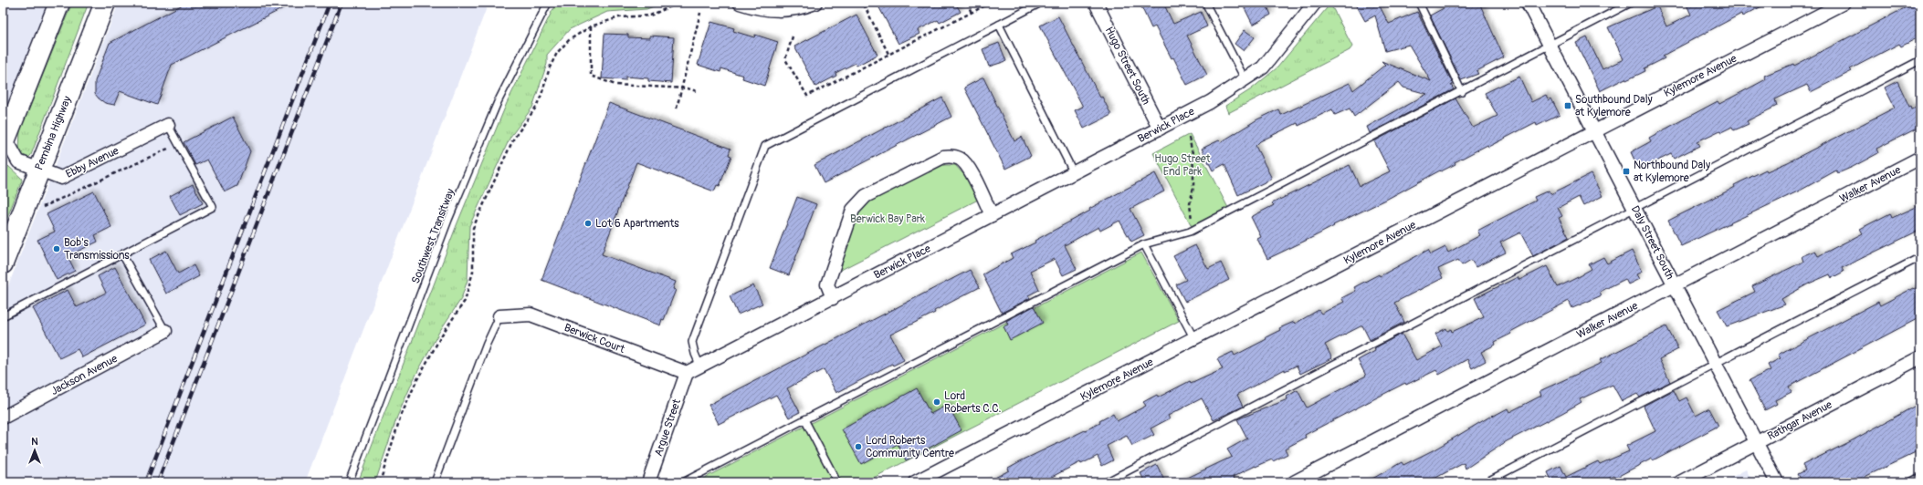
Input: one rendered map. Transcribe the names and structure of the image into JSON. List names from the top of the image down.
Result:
{
  "streets": {
    "main road": ["Pembina Highway"],
    "street": [
      "Hugo Street South",
      "Kylemore Avenue",
      "Berwick Place",
      "Ebby Avenue",
      "Walker Avenue",
      "Daly Street South",
      "Berwick Court",
      "Jackson Avenue",
      "Rathgar Avenue",
      "Argue Street"
    ],
    "lane": ["Southwest Transitway"]
  },
  "crossings": [
    ["Hugo Street South", "Berwick Place"],
    ["Kylemore Avenue", "Daly Street South"],
    ["Berwick Place", "Berwick Court"],
    ["Berwick Place", "Argue Street"],
    ["Pembina Highway", "Ebby Avenue"],
    ["Walker Avenue", "Daly Street South"],
    ["Daly Street South", "Rathgar Avenue"],
    ["Berwick Court", "Argue Street"]
  ],
  "parks": ["Hugo Street End Park", "Berwick Bay Park"],
  "places": {
    "transit": ["Southbound Daly at Kylemore", "Northbound Daly at Kylemore"],
    "other": [
      "Lot 6 Apartments",
      "Bob's Transmissions",
      "Lord Roberts C.C.",
      "Lord Roberts Community Centre"
    ]
  },
  "north": "top"
}
